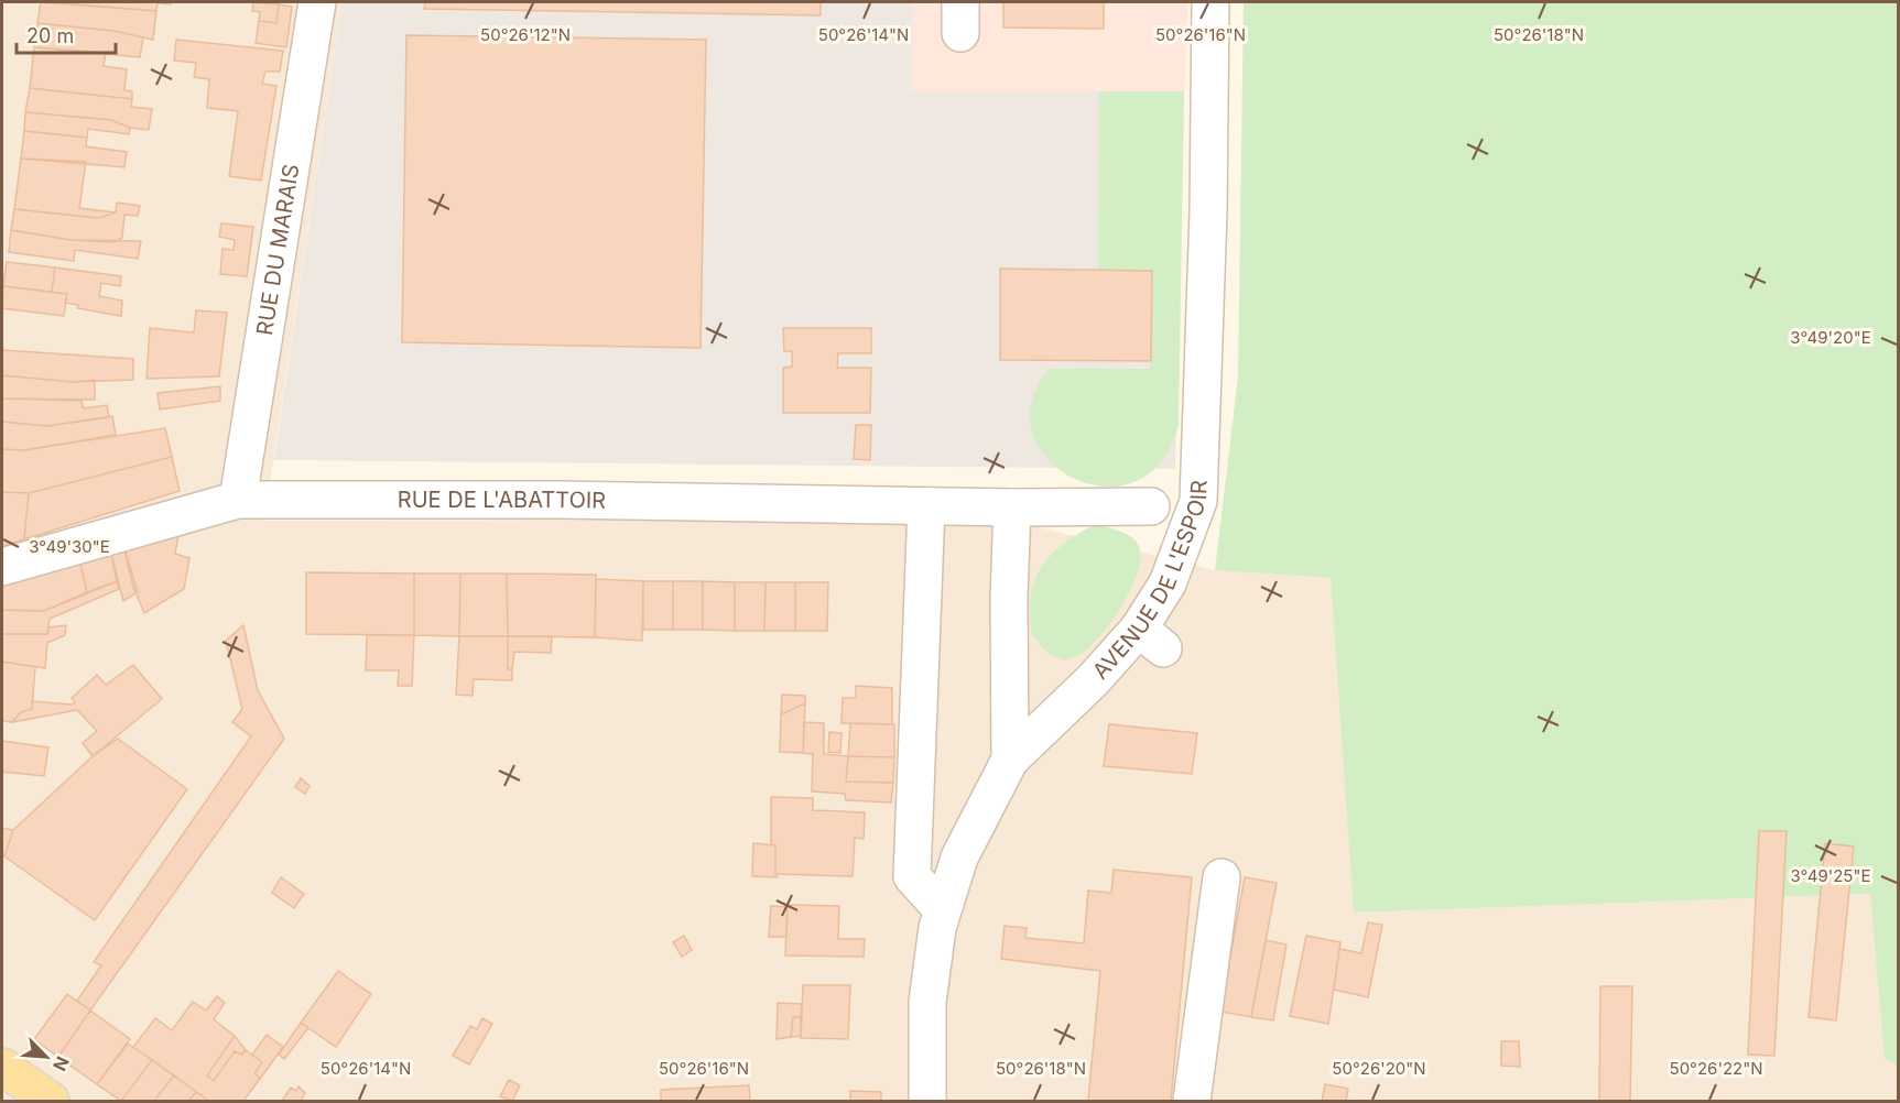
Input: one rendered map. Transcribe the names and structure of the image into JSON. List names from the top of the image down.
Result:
{
  "streets": {
    "street": ["RUE DU MARAIS", "RUE DE L'ABATTOIR", "AVENUE DE L'ESPOIR"]
  },
  "crossings": [
    ["RUE DU MARAIS", "RUE DE L'ABATTOIR"]
  ],
  "scale_bar": "20 m",
  "north": "bottom right",
  "coordinates": [
    "50°26'12\"N",
    "50°26'14\"N",
    "50°26'16\"N",
    "50°26'18\"N",
    "3°49'20\"E",
    "3°49'30\"E",
    "3°49'25\"E",
    "50°26'20\"N",
    "50°26'22\"N"
  ]
}
